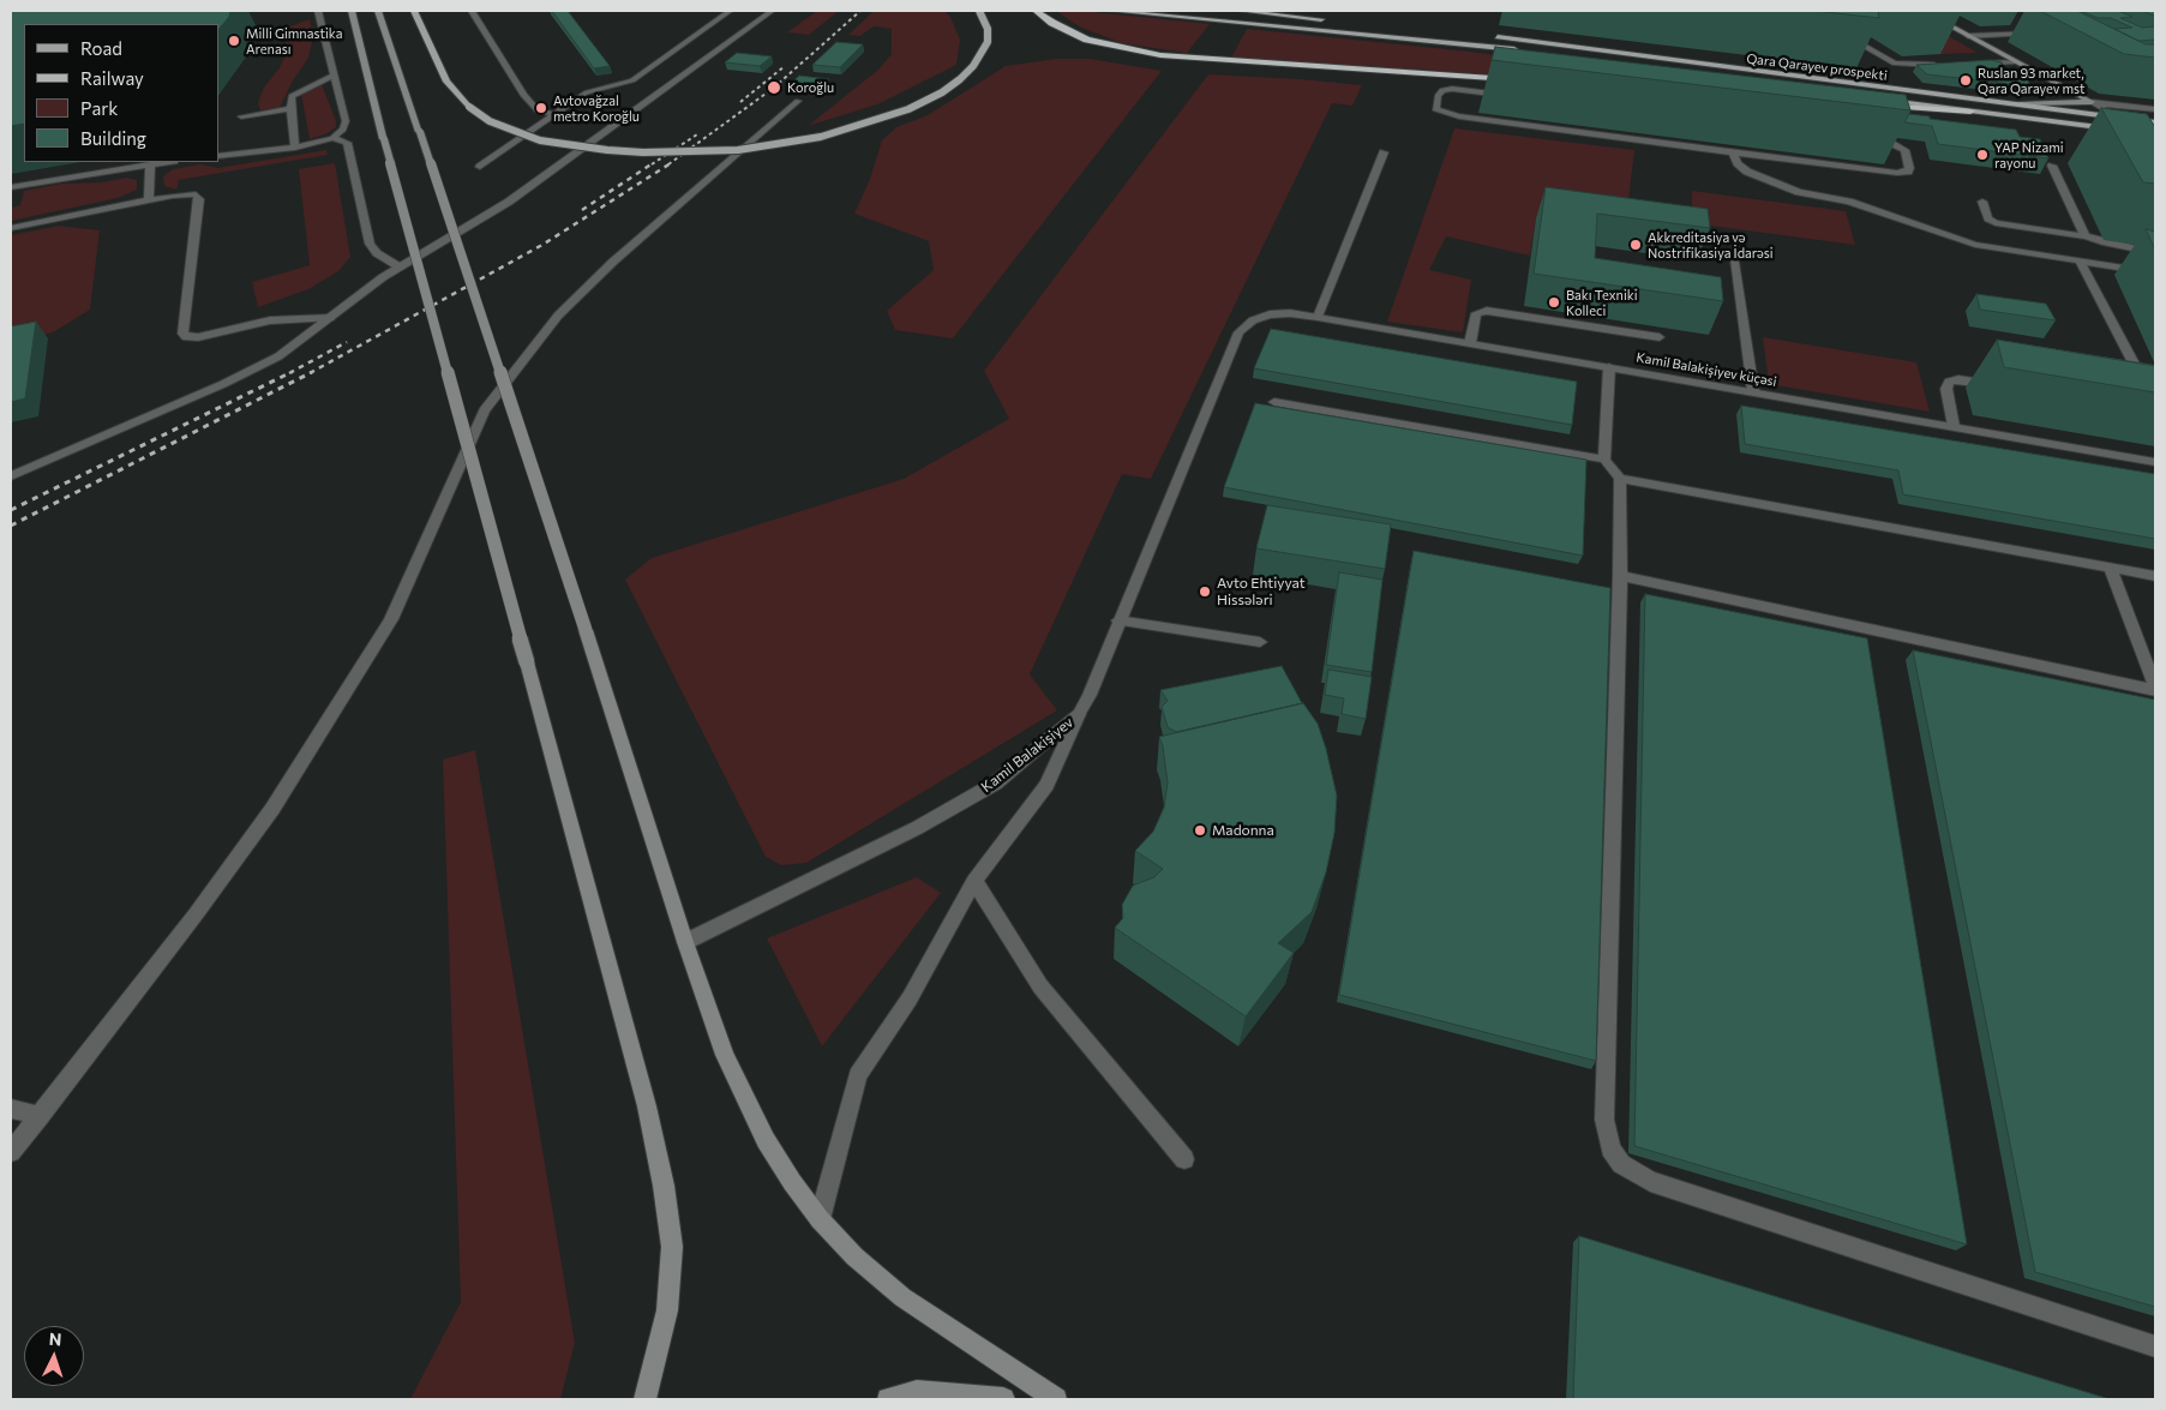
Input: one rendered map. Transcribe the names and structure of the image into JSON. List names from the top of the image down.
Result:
{
  "streets": {
    "main road": ["Qara Qarayev prospekti"],
    "street": ["Kamil Balakişiyev küçəsi", "Kamil Balakişiyev"]
  },
  "crossings": [
    ["Kamil Balakişiyev küçəsi", "Kamil Balakişiyev"]
  ],
  "places": [
    "Milli Gimnastika Arenası",
    "Ruslan 93 market, Qara Qarayev mst",
    "Koroğlu",
    "Avtovağzal metro Koroğlu",
    "YAP Nizami rayonu",
    "Akkreditasiya və Nostrifikasiya İdarəsi",
    "Bakı Texniki Kolleci",
    "Avto Ehtiyyat Hissәlәri",
    "Madonna"
  ],
  "legend": [
    "Road",
    "Railway",
    "Park",
    "Building"
  ],
  "north": "top"
}
